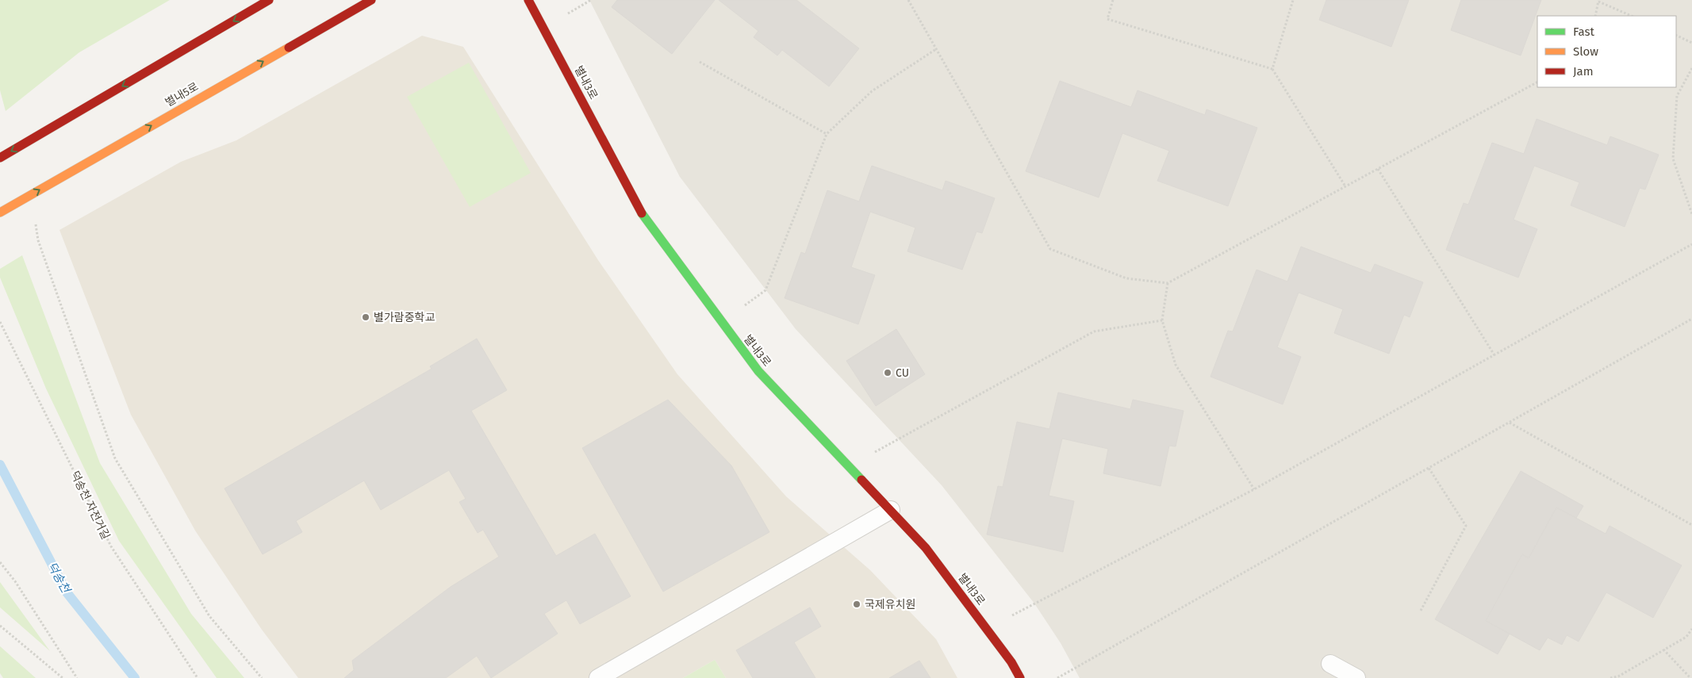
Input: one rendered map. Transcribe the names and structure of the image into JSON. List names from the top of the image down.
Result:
{
  "streets": {
    "street": ["별내3로", "별내5로"],
    "path": ["덕송천 자전거길"]
  },
  "water": ["덕송천"],
  "places": ["별가람중학교", "CU", "국제유치원"],
  "legend": ["Fast", "Slow", "Jam"]
}
